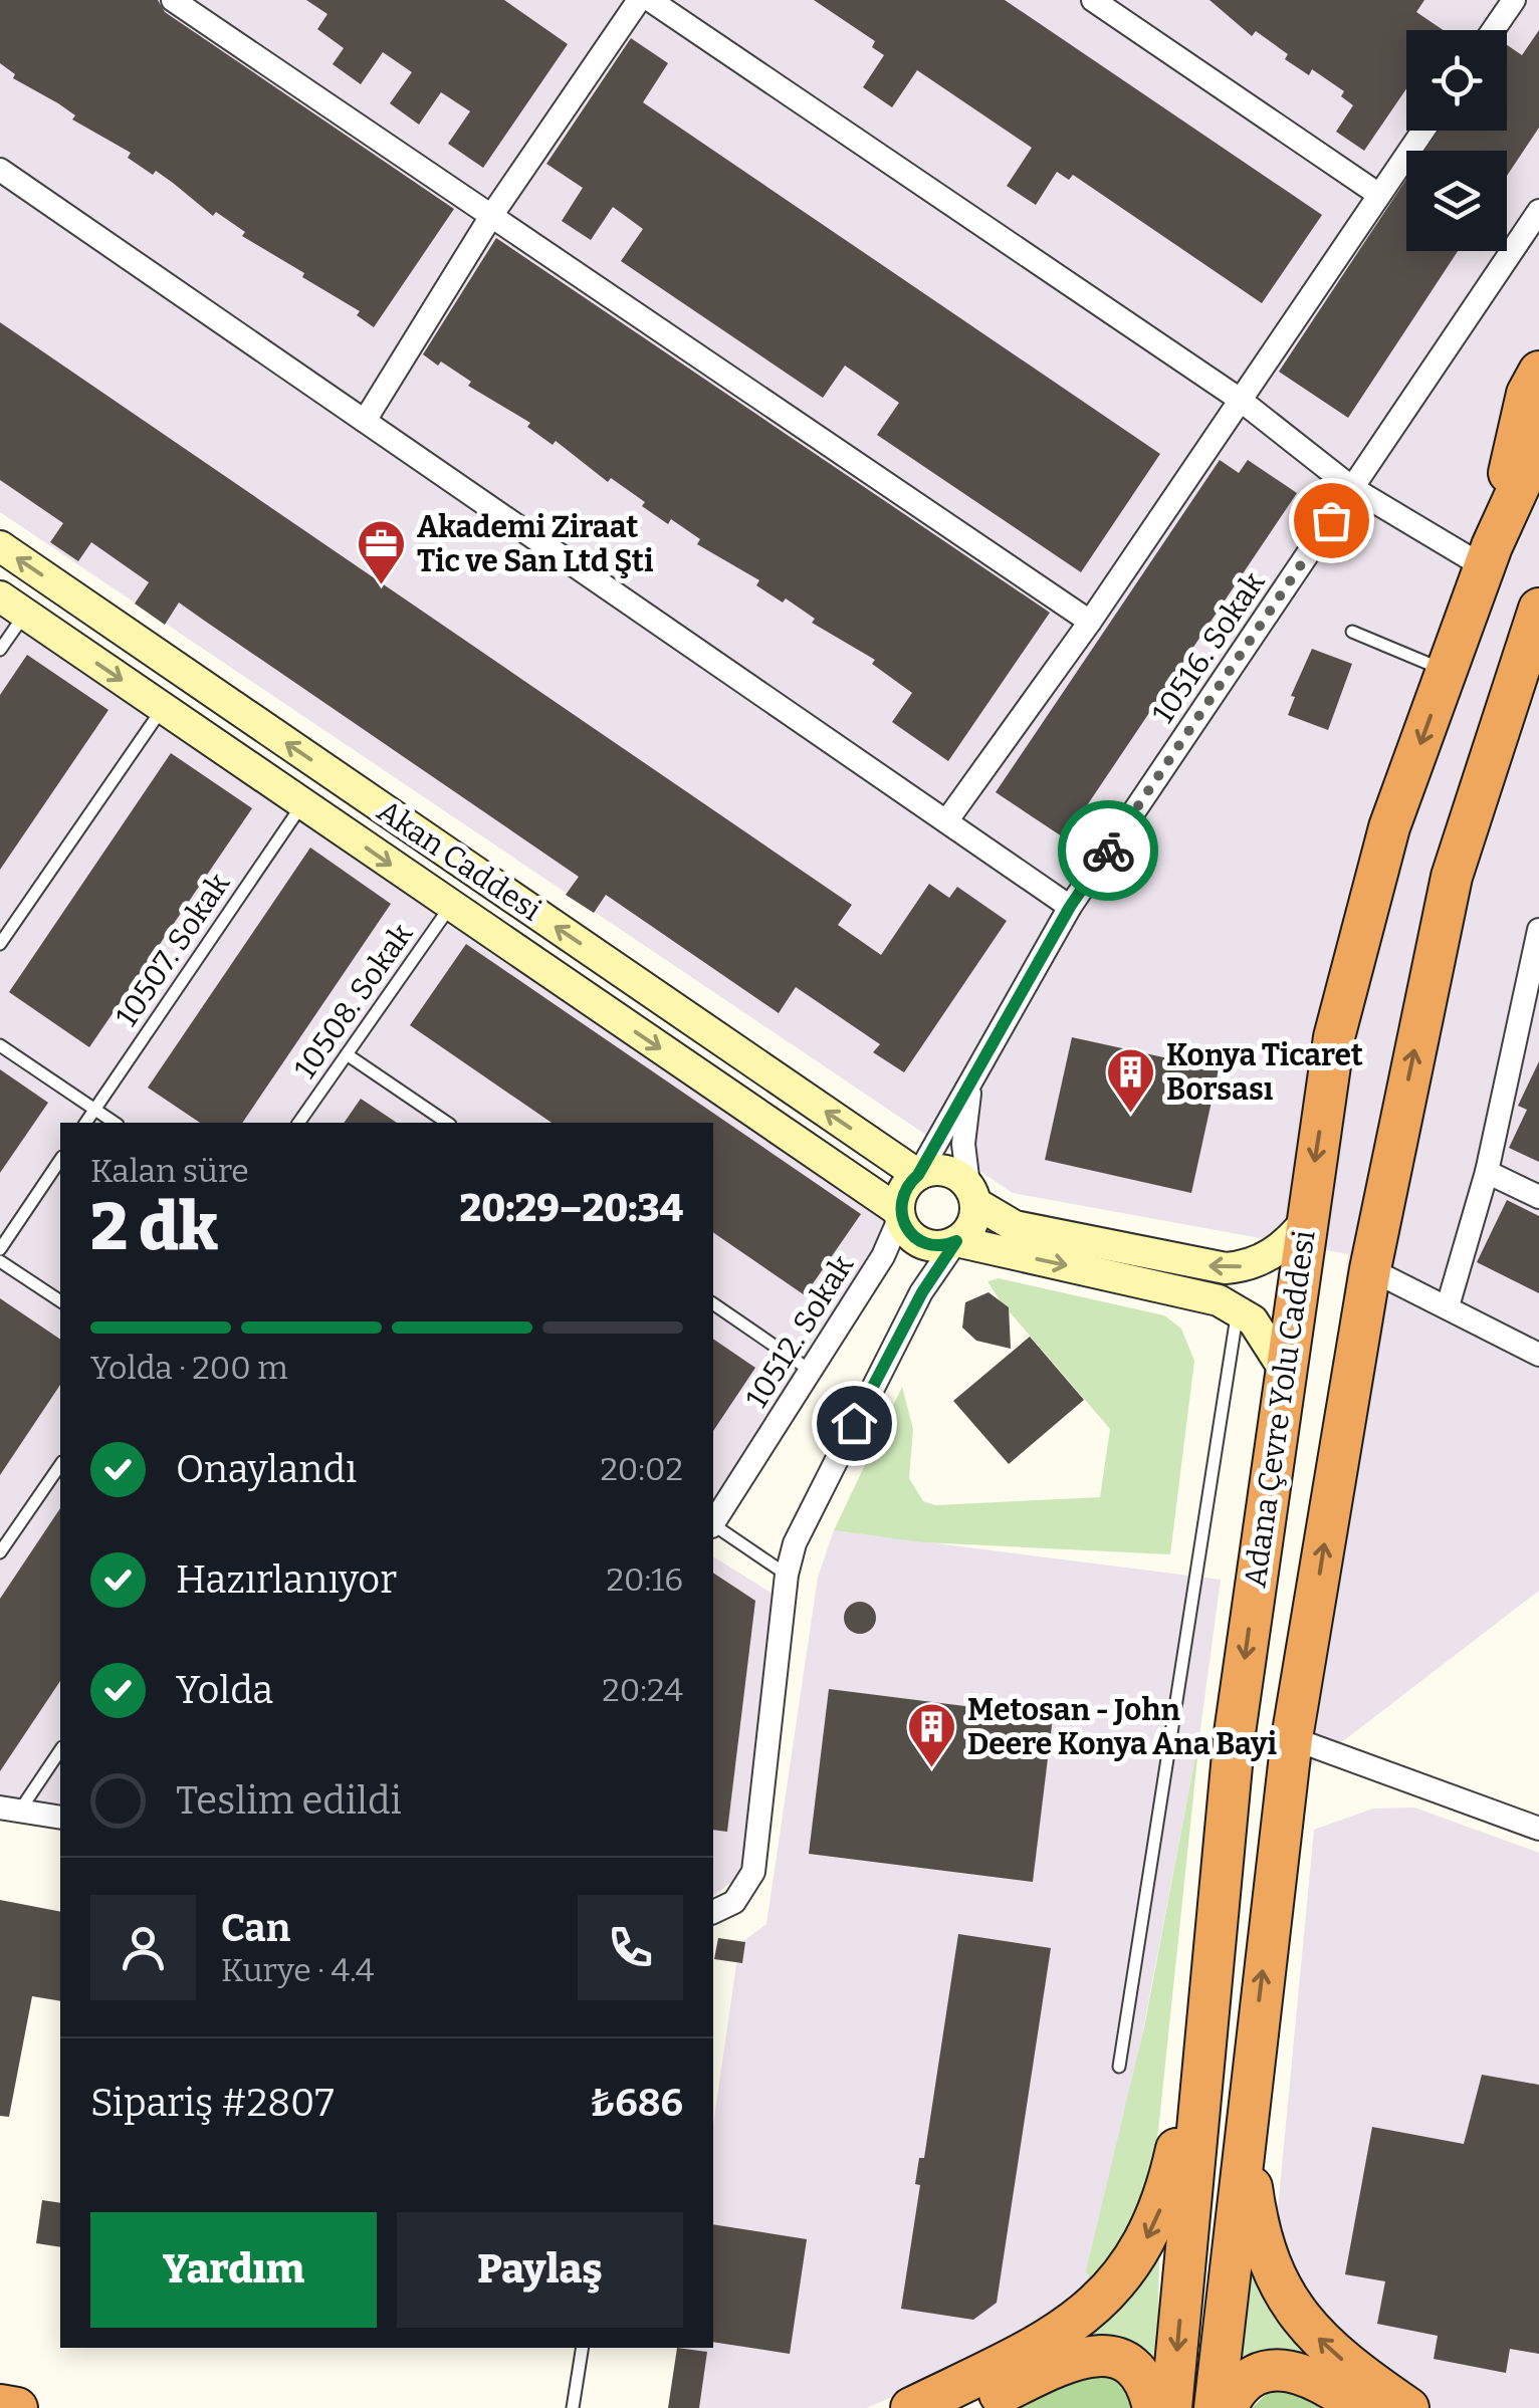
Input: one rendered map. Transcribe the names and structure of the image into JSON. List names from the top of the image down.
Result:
{
  "streets": {
    "highway": ["Adana Çevre Yolu Caddesi"],
    "street": ["10516. Sokak", "Akan Caddesi", "10512. Sokak"],
    "lane": ["10507. Sokak", "10508. Sokak"]
  },
  "crossings": [
    ["10516. Sokak", "Akan Caddesi"],
    ["10516. Sokak", "10512. Sokak"],
    ["Akan Caddesi", "10507. Sokak"],
    ["Akan Caddesi", "10508. Sokak"],
    ["Akan Caddesi", "10512. Sokak"]
  ],
  "places": {
    "office": ["Akademi Ziraat Tic ve San Ltd Şti"],
    "building": ["Konya Ticaret Borsası", "Metosan - John Deere Konya Ana Bayi"]
  },
  "page": {
    "heading": ["2 dk", "Kalan süre", "20:29–20:34"],
    "panel": [
      "Can",
      "Kurye · 4.4",
      "Sipariş #2807",
      "₺686"
    ],
    "bar": "Yolda · 200 m",
    "list": [
      ["Onaylandı", "20:02"],
      ["Hazırlanıyor", "20:16"],
      ["Yolda", "20:24"],
      "Teslim edildi"
    ],
    "buttons": ["Yardım", "Paylaş"]
  }
}
